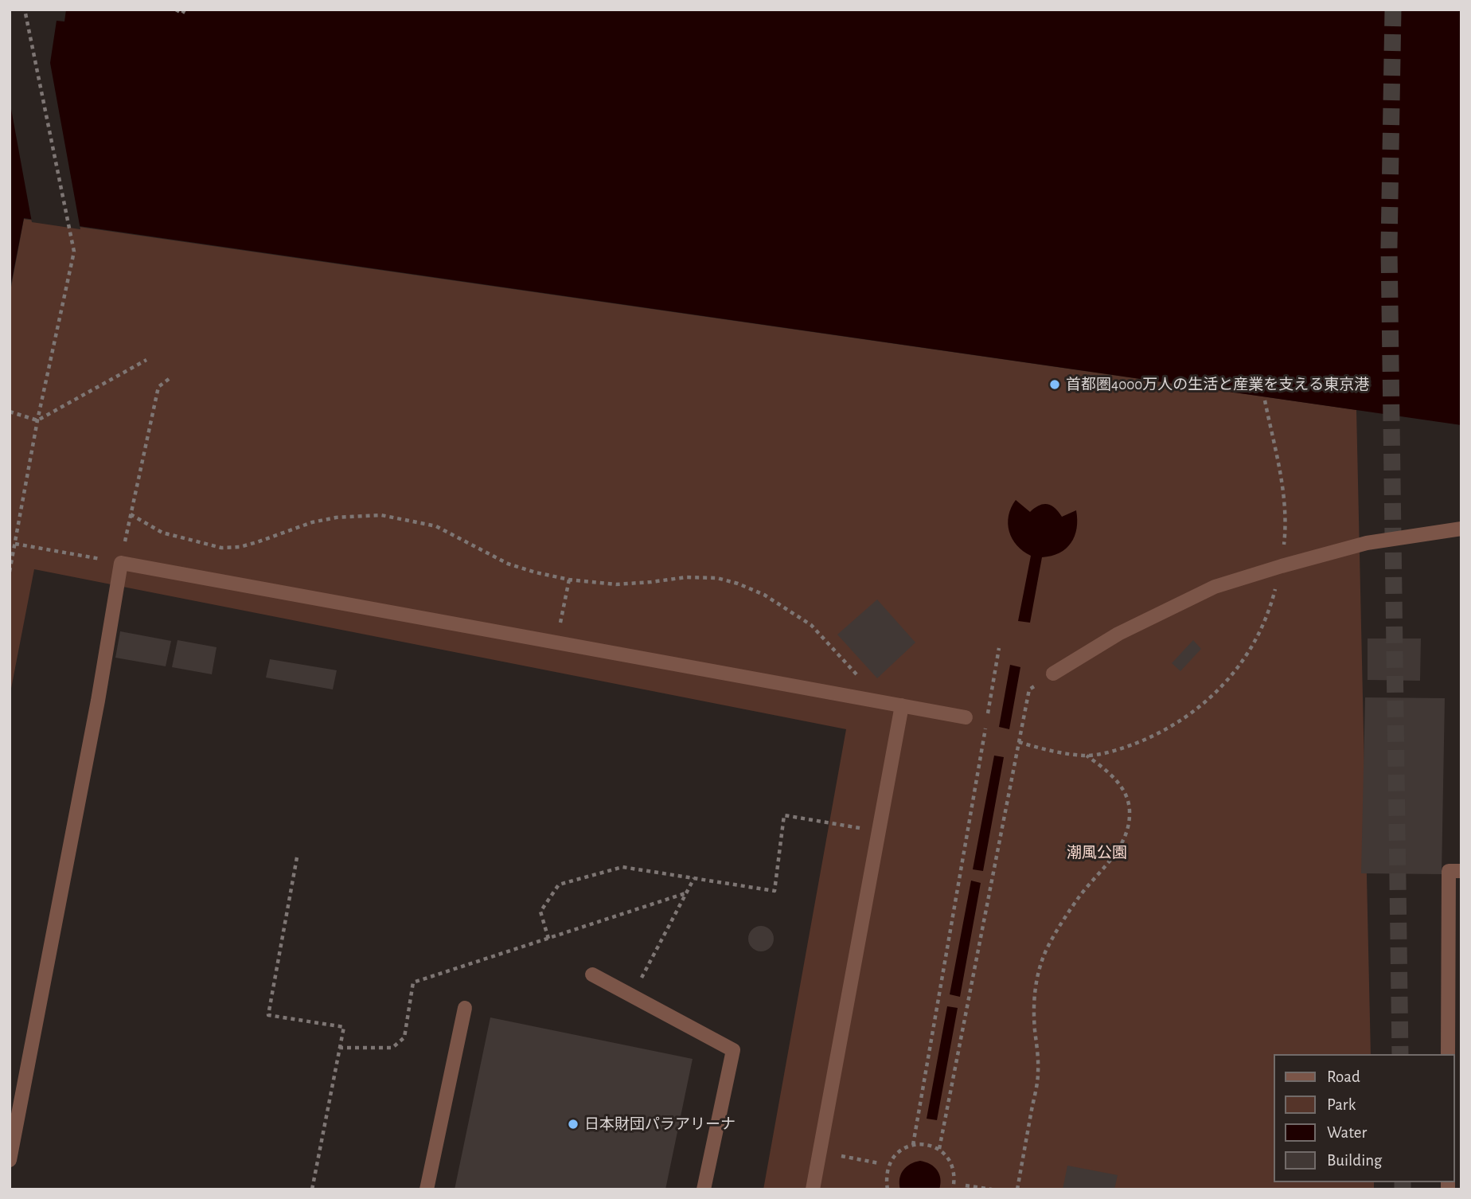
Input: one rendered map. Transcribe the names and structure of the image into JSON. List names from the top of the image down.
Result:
{
  "parks": ["潮風公園"],
  "places": ["首都圏4000万人の生活と産業を支える東京港", "日本財団パラアリーナ"],
  "legend": [
    "Road",
    "Park",
    "Water",
    "Building"
  ]
}
